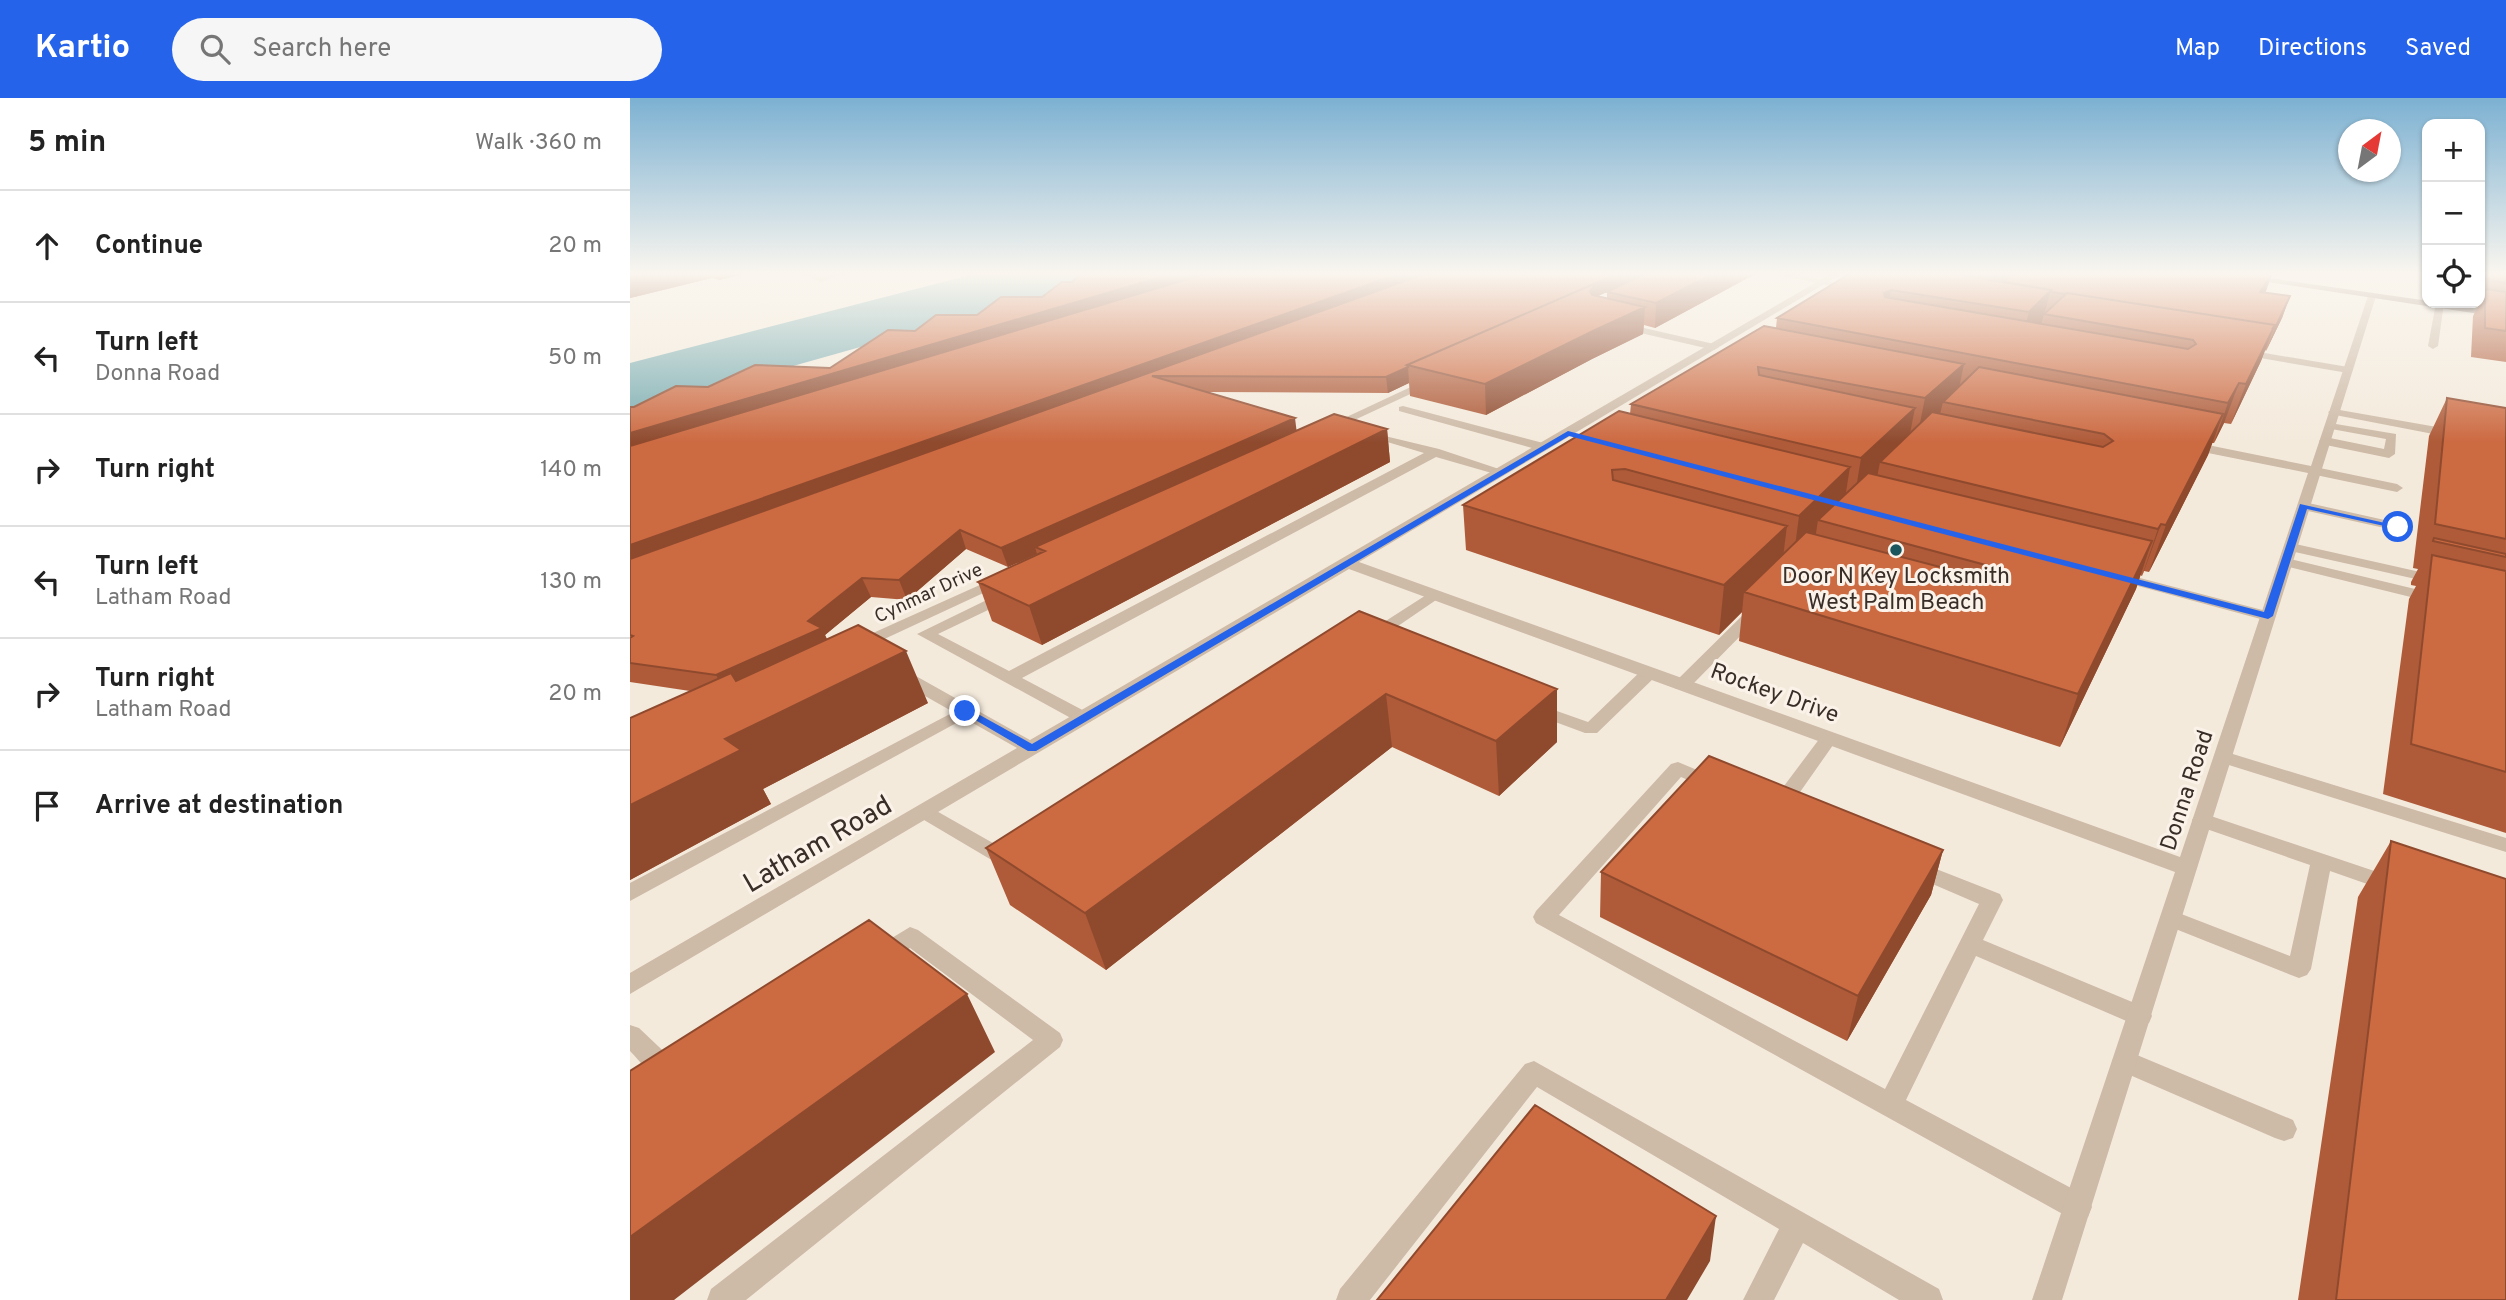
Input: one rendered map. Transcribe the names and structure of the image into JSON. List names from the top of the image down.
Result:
{
  "streets": {
    "street": [
      "Cynmar Drive",
      "Rockey Drive",
      "Donna Road",
      "Latham Road"
    ]
  },
  "crossings": [
    ["Rockey Drive", "Donna Road"],
    ["Rockey Drive", "Latham Road"]
  ],
  "places": ["Door N Key Locksmith West Palm Beach"],
  "north": "top right",
  "page": {
    "header": "Kartio",
    "search": "Search here",
    "nav": ["Map", "Directions", "Saved"],
    "heading": ["5 min", "Walk · 360 m"],
    "map_buttons": ["+", "−"],
    "list": [
      ["Continue", "20 m"],
      ["Turn left", "Donna Road", "50 m"],
      ["Turn right", "140 m"],
      ["Turn left", "Latham Road", "130 m"],
      ["Turn right", "Latham Road", "20 m"],
      "Arrive at destination"
    ]
  }
}
